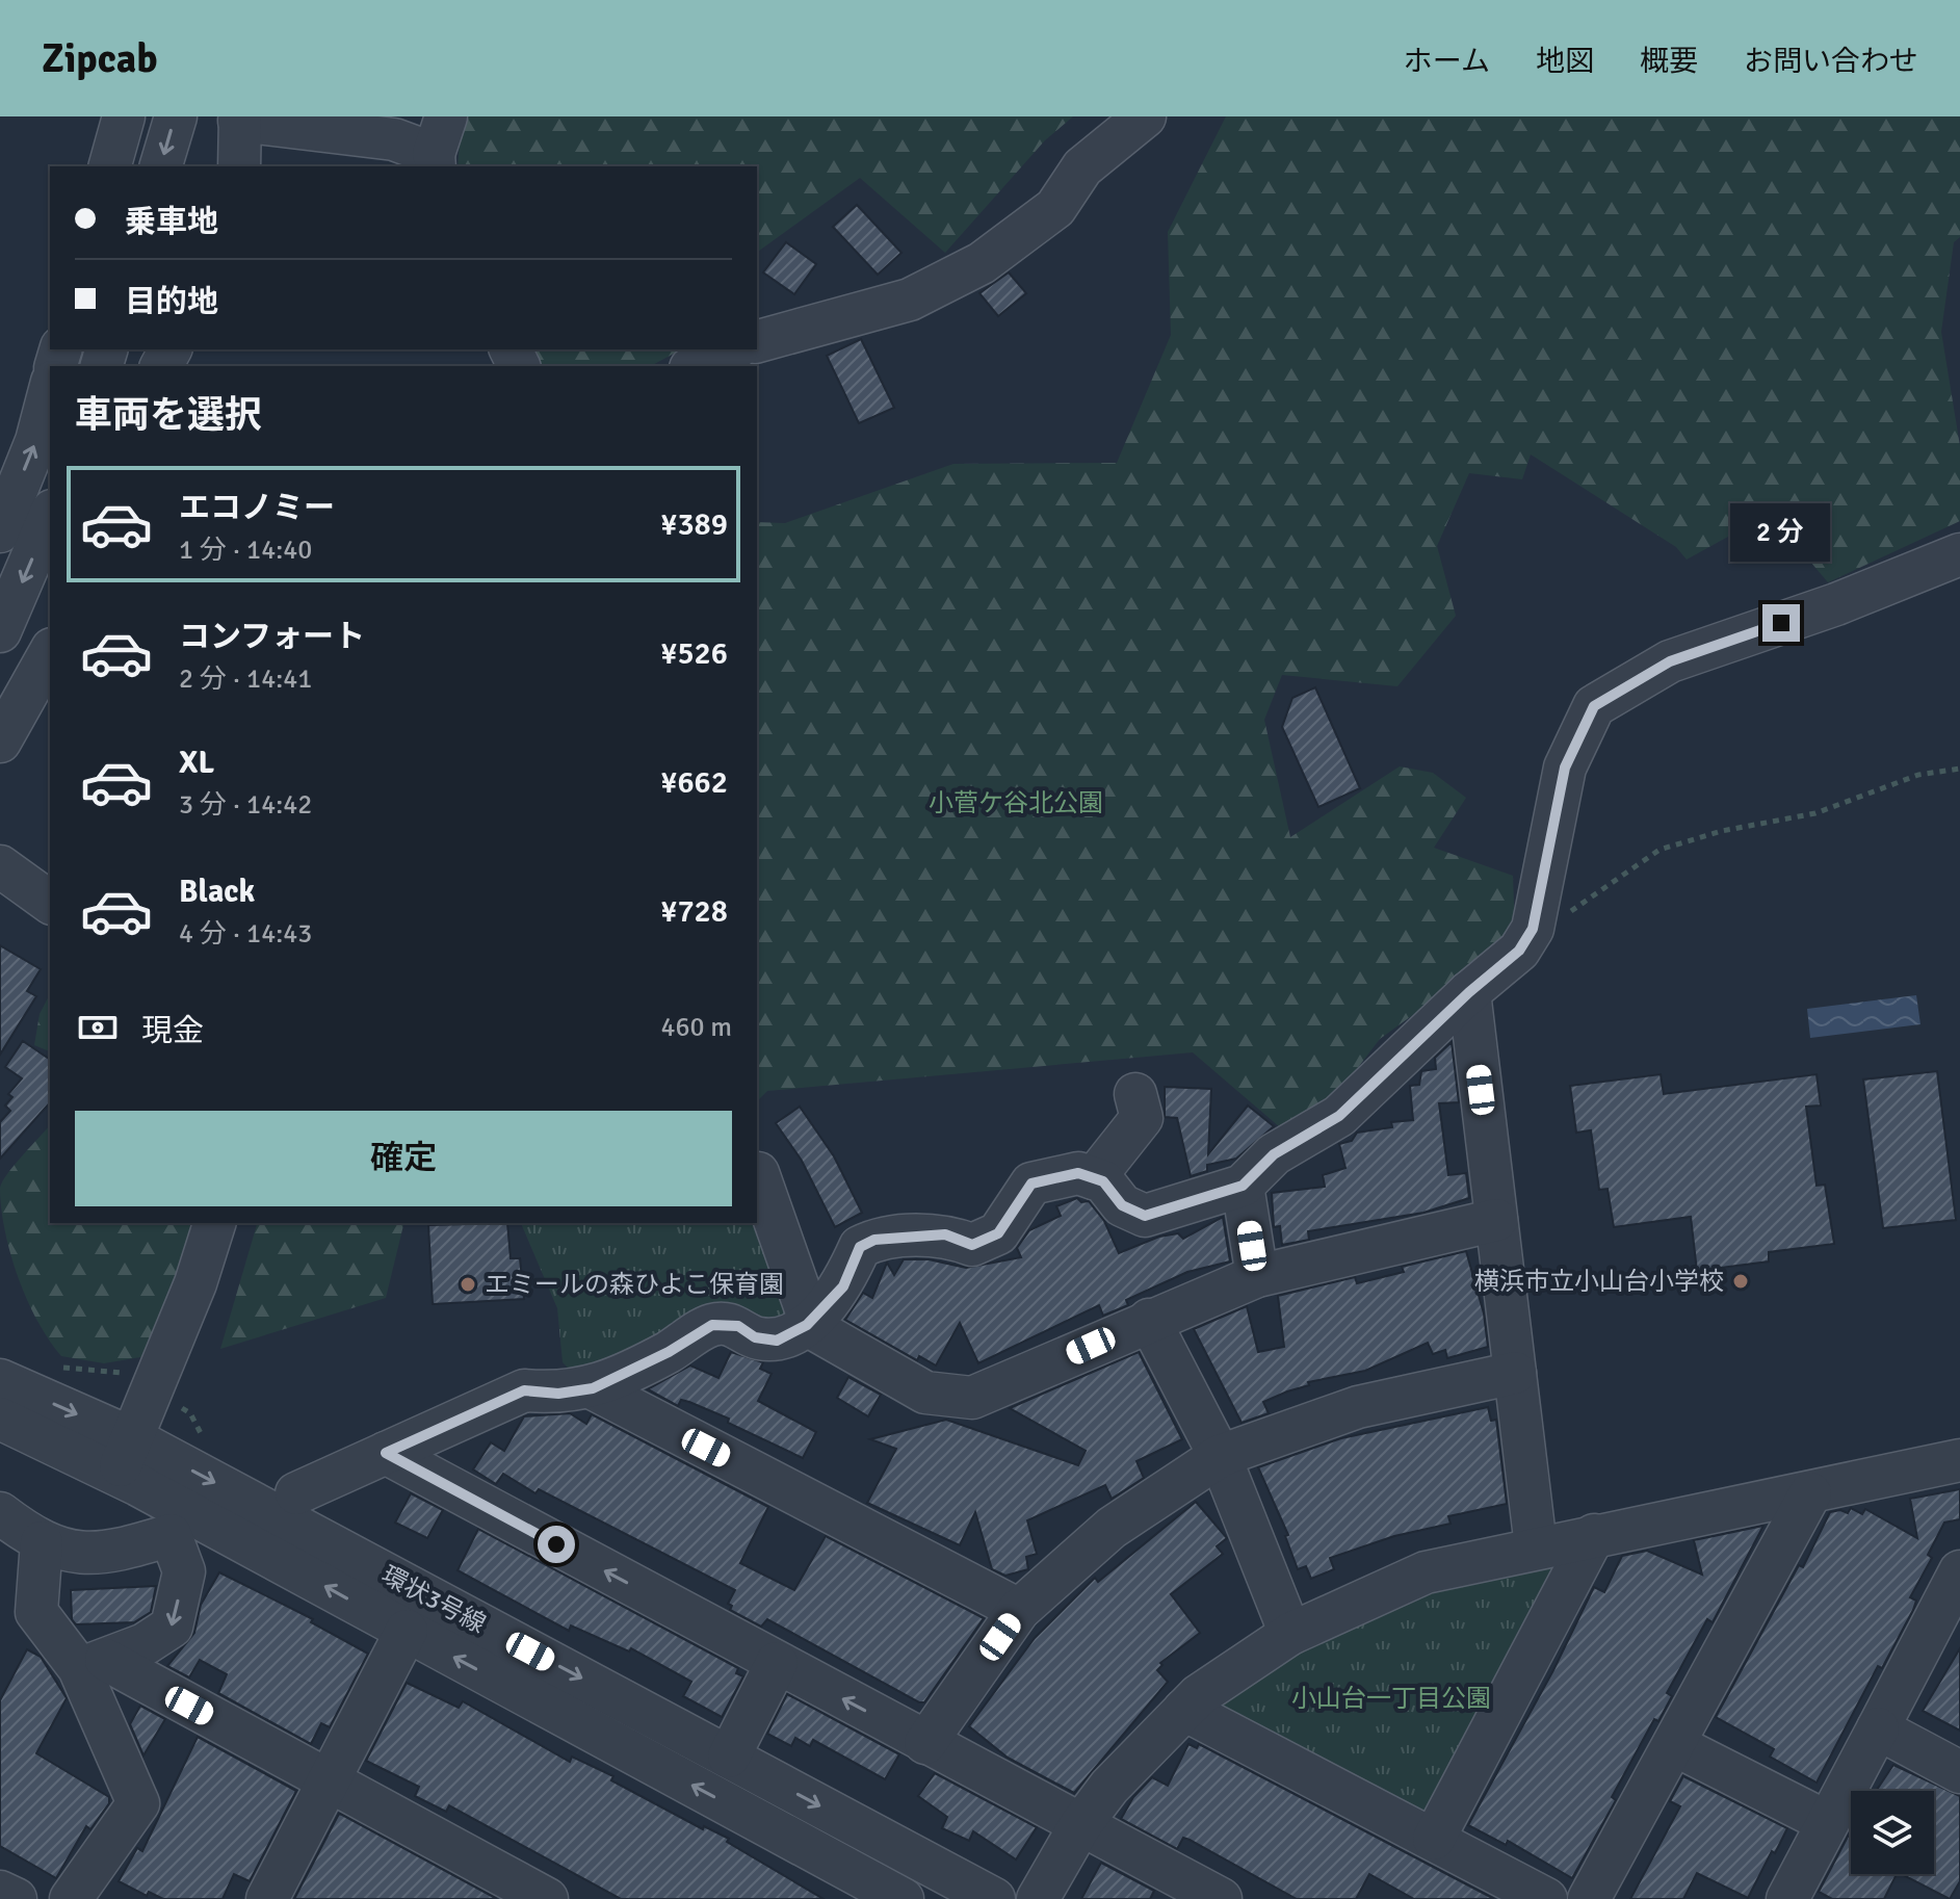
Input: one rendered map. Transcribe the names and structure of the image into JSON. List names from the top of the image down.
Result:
{
  "streets": {
    "street": ["環状3号線"]
  },
  "parks": ["小菅ケ谷北公園", "小山台一丁目公園"],
  "places": ["横浜市立小山台小学校", "エミールの森ひよこ保育園"],
  "page": {
    "header": "Zipcab",
    "nav": [
      "ホーム",
      "地図",
      "概要",
      "お問い合わせ"
    ],
    "banner": ["乗車地", "目的地"],
    "heading": "車両を選択",
    "list": [
      {
        "name": "エコノミー",
        "note": "1 分 · 14:40",
        "value": "¥389"
      },
      {
        "name": "コンフォート",
        "note": "2 分 · 14:41",
        "value": "¥526"
      },
      {
        "name": "XL",
        "note": "3 分 · 14:42",
        "value": "¥662"
      },
      {
        "name": "Black",
        "note": "4 分 · 14:43",
        "value": "¥728"
      }
    ],
    "bubble": "2 分",
    "pay": ["現金", "460 m"],
    "buttons": "確定"
  }
}
